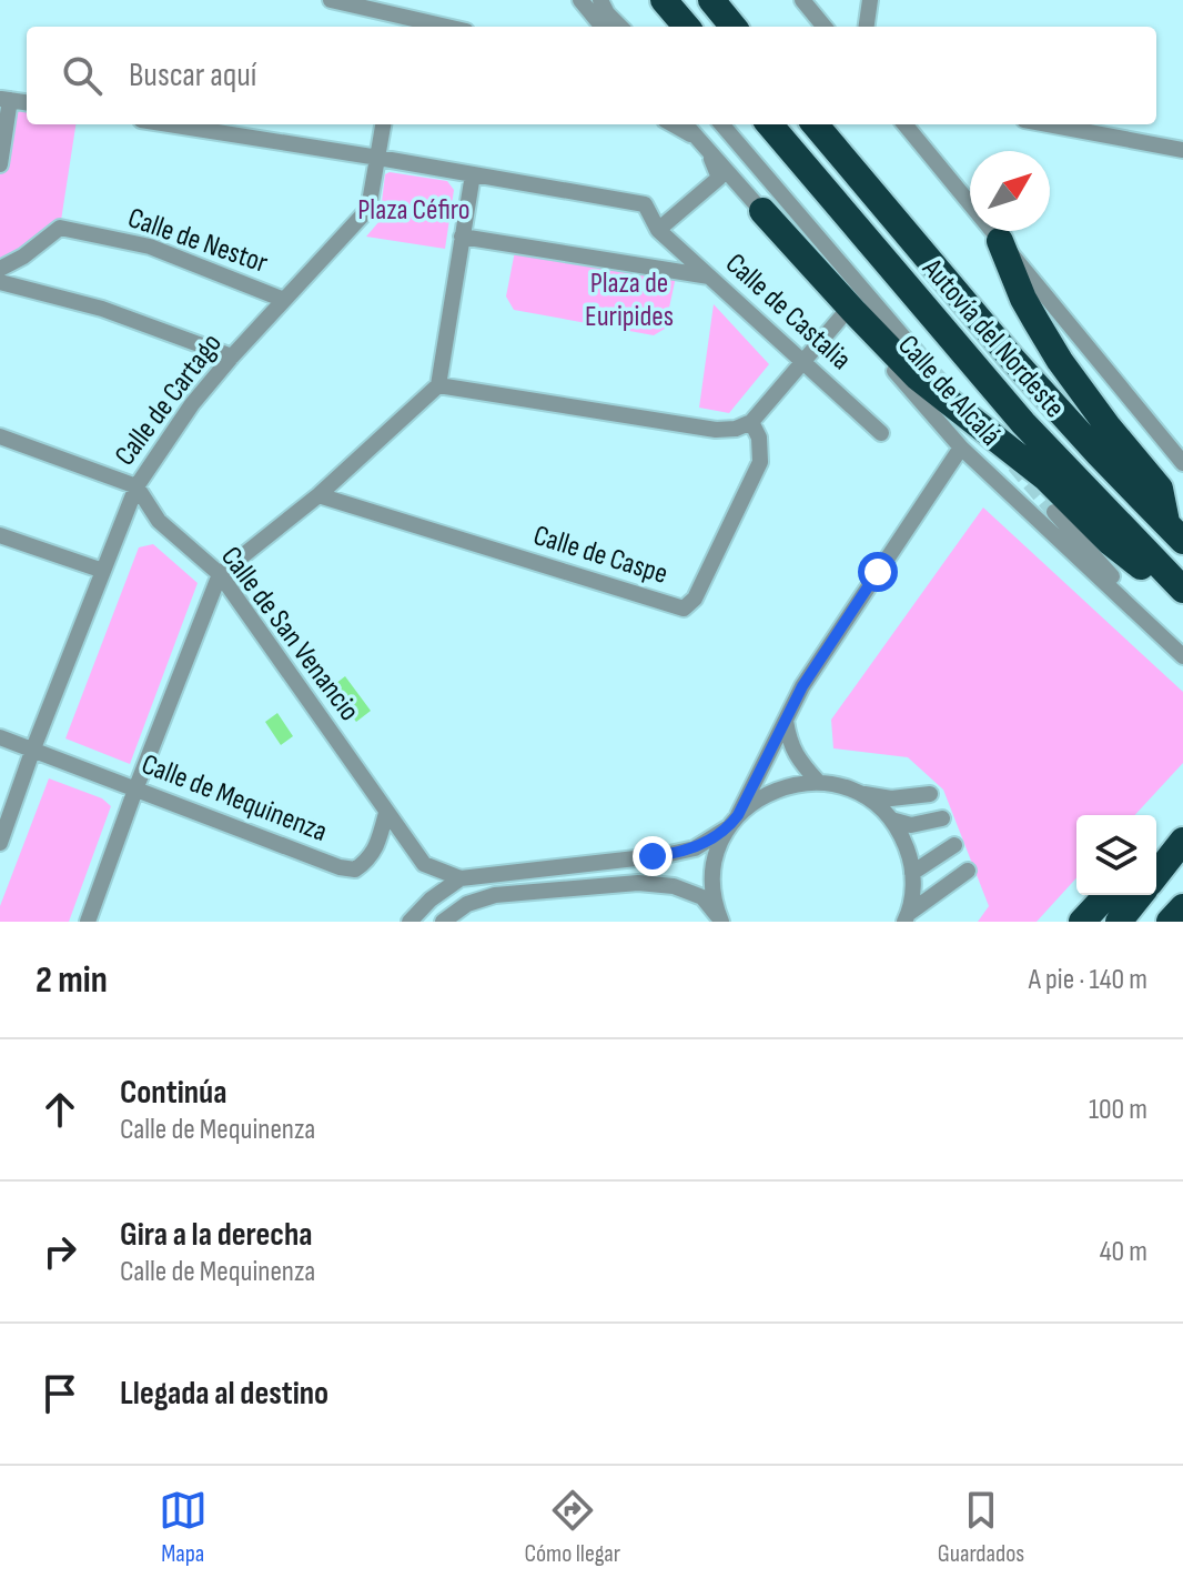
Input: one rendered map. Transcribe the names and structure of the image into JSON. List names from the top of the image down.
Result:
{
  "streets": {
    "highway": ["Autovía del Nordeste"],
    "street": [
      "Calle de Nestor",
      "Calle de Castalia",
      "Calle de Alcalá",
      "Calle de Cartago",
      "Calle de Caspe",
      "Calle de San Venancio",
      "Calle de Mequinenza"
    ]
  },
  "crossings": [
    ["Calle de Nestor", "Calle de Cartago"],
    ["Calle de Cartago", "Calle de San Venancio"],
    ["Calle de Cartago", "Calle de Mequinenza"],
    ["Calle de San Venancio", "Calle de Mequinenza"]
  ],
  "parks": ["Plaza Céfiro", "Plaza de Euripides"],
  "north": "top right",
  "page": {
    "search": "Buscar aquí",
    "heading": ["2 min", "A pie · 140 m"],
    "list": [
      ["Continúa", "Calle de Mequinenza", "100 m"],
      ["Gira a la derecha", "Calle de Mequinenza", "40 m"],
      "Llegada al destino"
    ],
    "nav": ["Mapa", "Cómo llegar", "Guardados"]
  }
}
